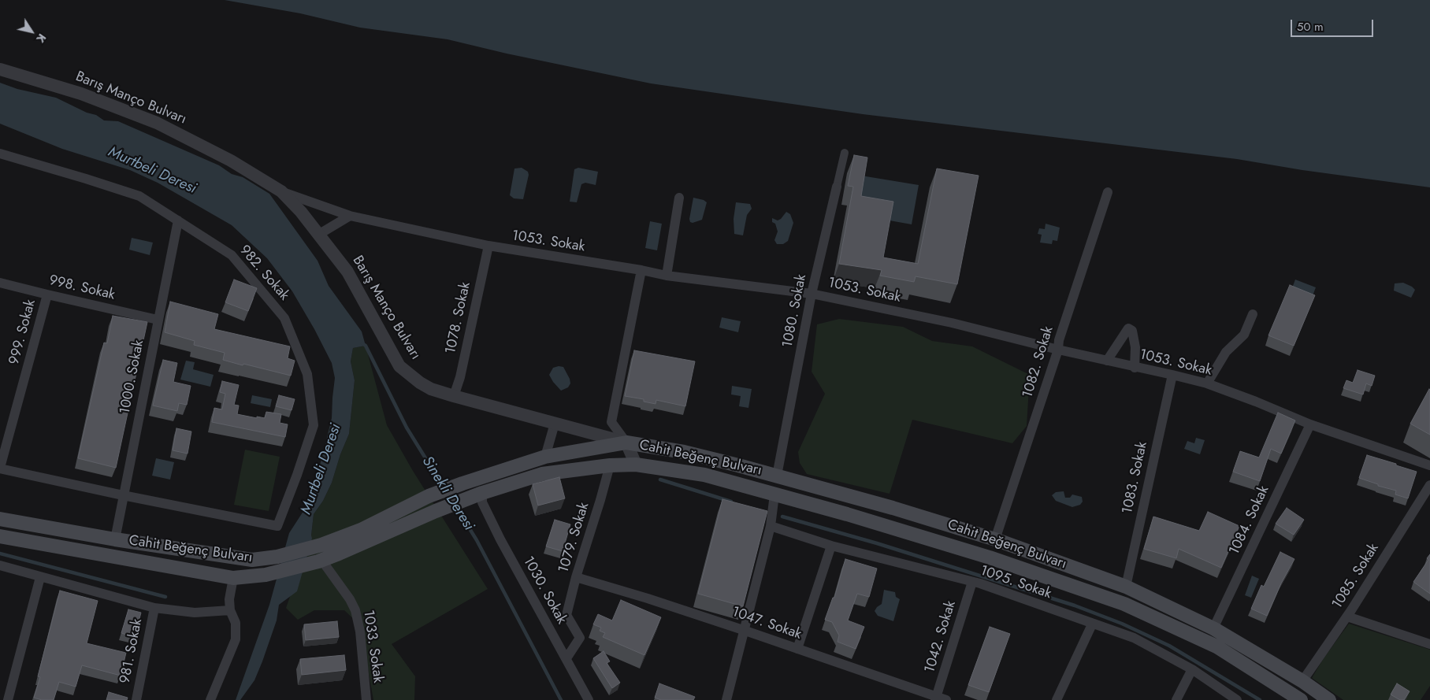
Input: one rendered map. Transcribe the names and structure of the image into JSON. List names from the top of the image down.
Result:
{
  "streets": {
    "main road": ["Cahit Beğenç Bulvarı"],
    "street": [
      "Barış Manço Bulvarı",
      "1053. Sokak",
      "982. Sokak",
      "998. Sokak",
      "1080. Sokak",
      "1078. Sokak",
      "999. Sokak",
      "1082. Sokak",
      "1000. Sokak",
      "1083. Sokak",
      "1084. Sokak",
      "1079. Sokak",
      "1085. Sokak",
      "1095. Sokak",
      "1030. Sokak",
      "1047. Sokak",
      "1042. Sokak",
      "1033. Sokak",
      "981. Sokak"
    ]
  },
  "crossings": [
    ["Barış Manço Bulvarı", "1053. Sokak"],
    ["Barış Manço Bulvarı", "1078. Sokak"],
    ["Barış Manço Bulvarı", "Cahit Beğenç Bulvarı"],
    ["1053. Sokak", "1080. Sokak"],
    ["1053. Sokak", "1078. Sokak"],
    ["1053. Sokak", "1082. Sokak"],
    ["1053. Sokak", "1083. Sokak"],
    ["1053. Sokak", "1084. Sokak"],
    ["982. Sokak", "1000. Sokak"],
    ["998. Sokak", "999. Sokak"],
    ["998. Sokak", "1000. Sokak"],
    ["1080. Sokak", "Cahit Beğenç Bulvarı"],
    ["1082. Sokak", "Cahit Beğenç Bulvarı"],
    ["1000. Sokak", "Cahit Beğenç Bulvarı"],
    ["Cahit Beğenç Bulvarı", "1083. Sokak"],
    ["Cahit Beğenç Bulvarı", "1084. Sokak"],
    ["Cahit Beğenç Bulvarı", "1079. Sokak"],
    ["Cahit Beğenç Bulvarı", "1085. Sokak"],
    ["Cahit Beğenç Bulvarı", "1030. Sokak"],
    ["Cahit Beğenç Bulvarı", "1033. Sokak"],
    ["1079. Sokak", "1030. Sokak"],
    ["1079. Sokak", "1047. Sokak"],
    ["1095. Sokak", "1042. Sokak"],
    ["1047. Sokak", "1042. Sokak"]
  ],
  "water": ["Murtbeli Deresi", "Sinekli Deresi"],
  "scale_bar": "50 m",
  "north": "bottom right"
}
